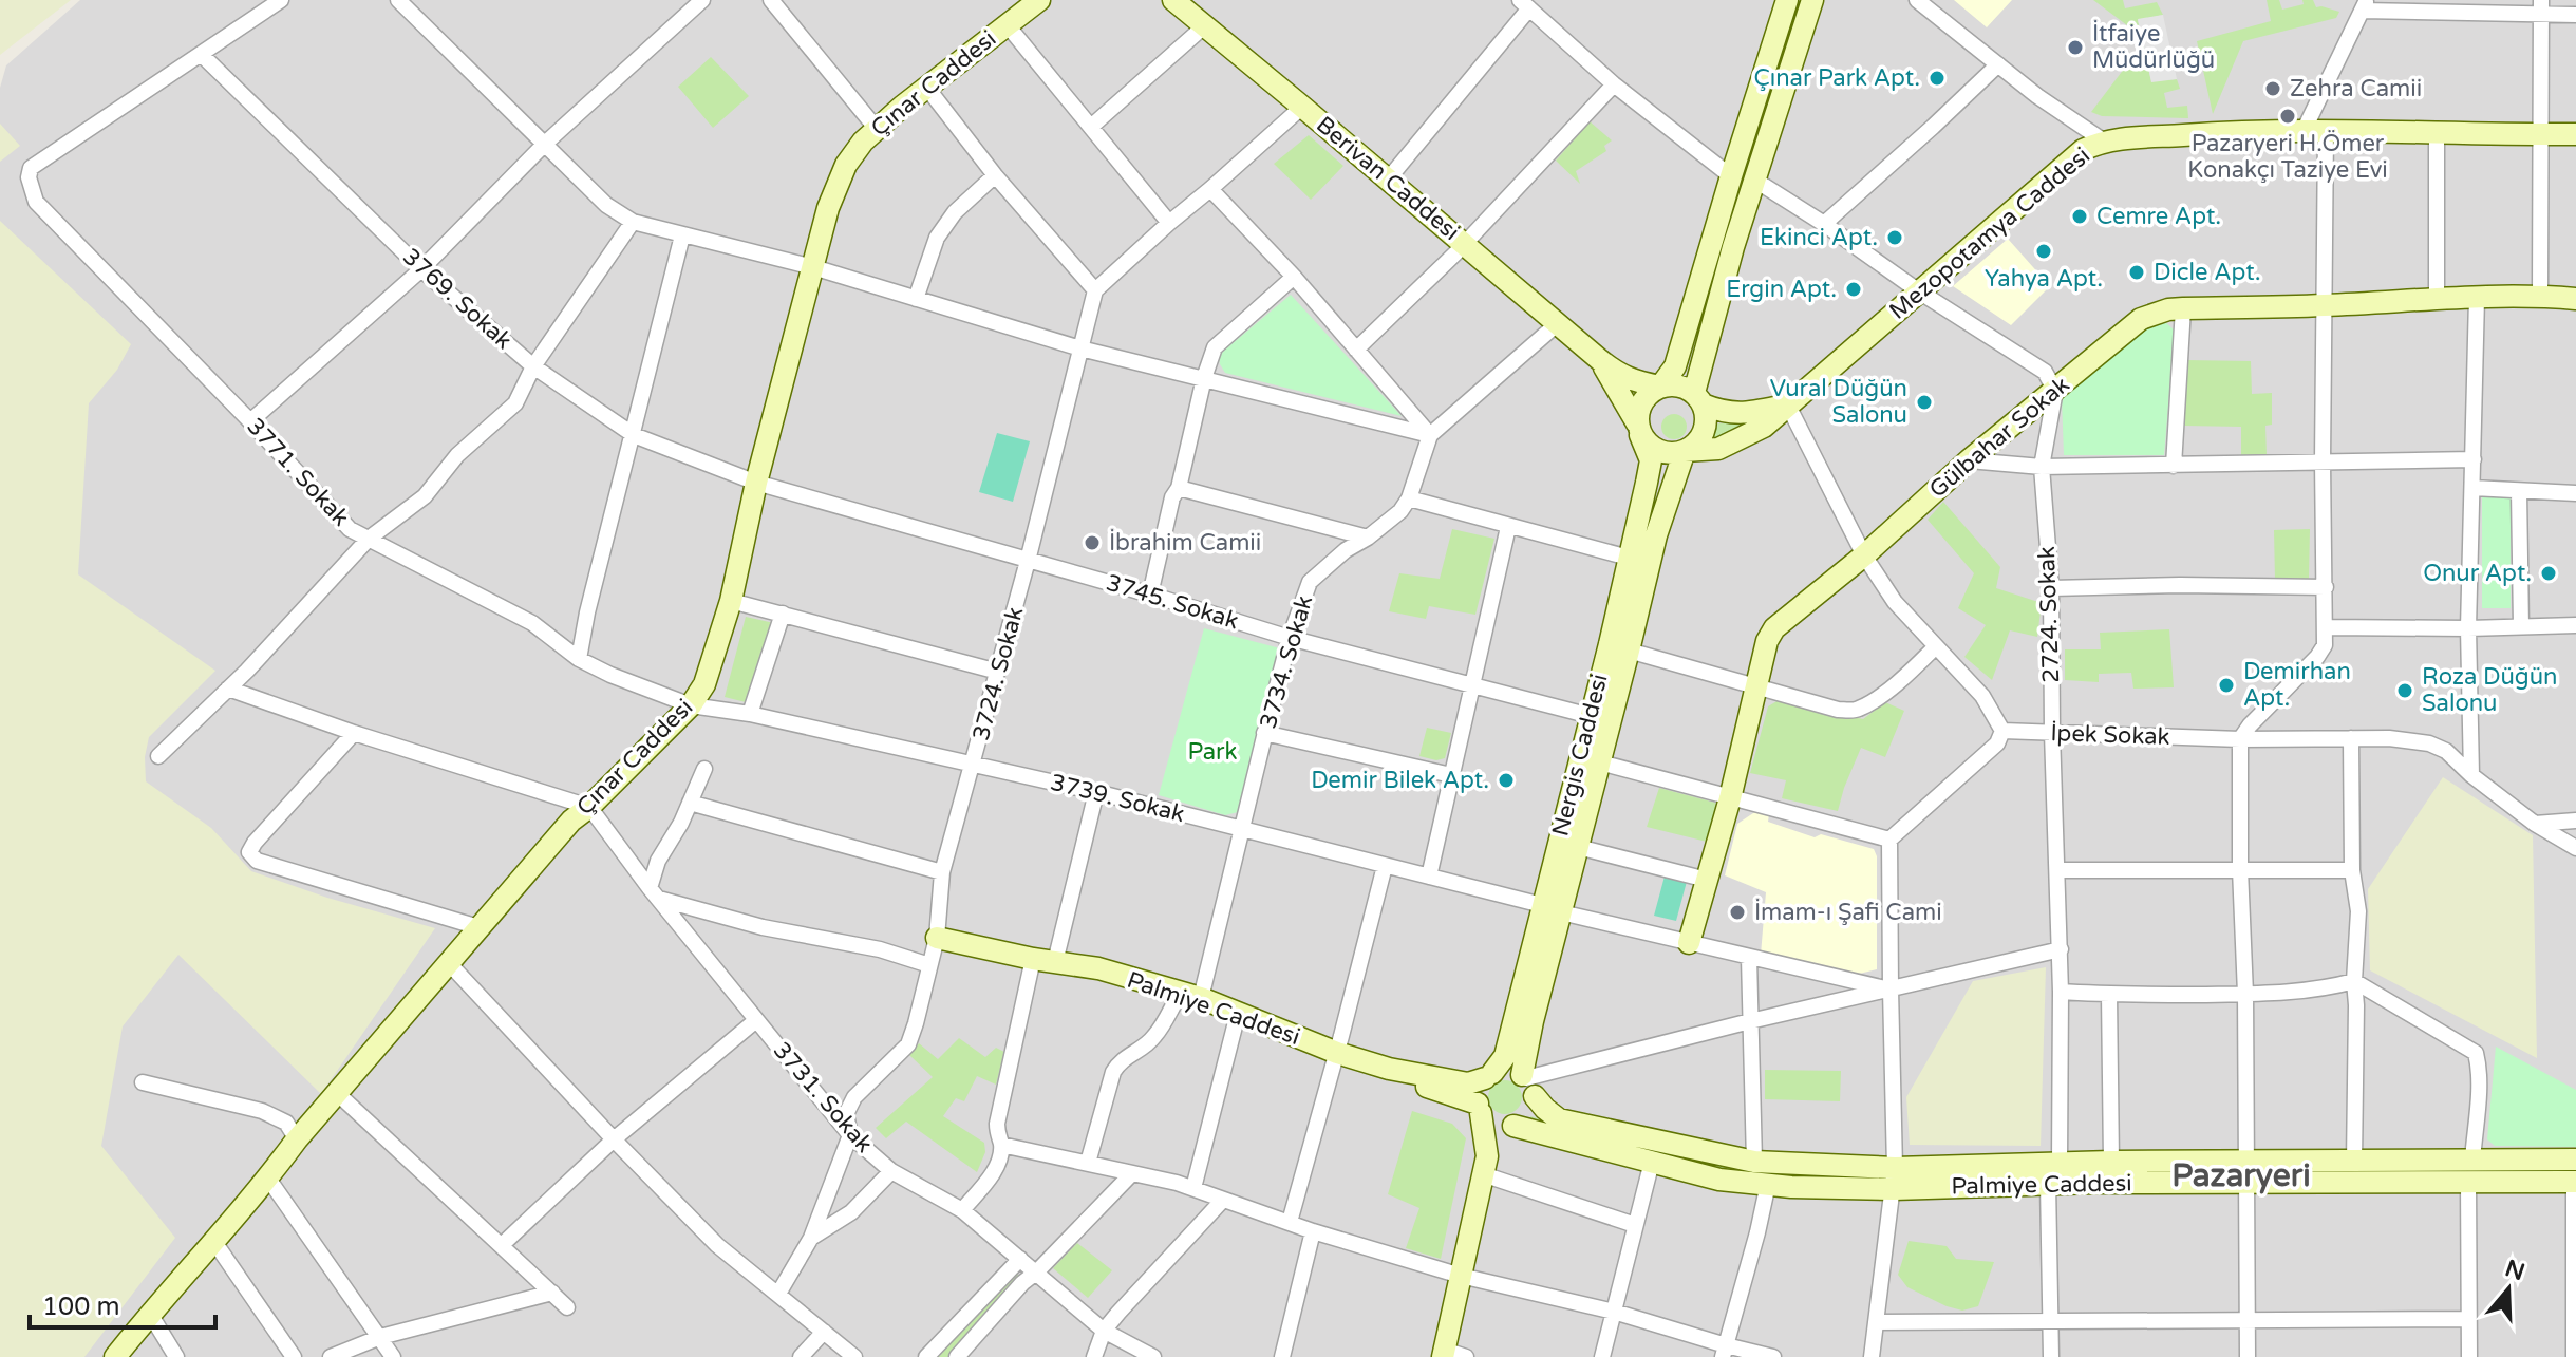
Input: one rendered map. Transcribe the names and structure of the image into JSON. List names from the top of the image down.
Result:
{
  "streets": {
    "street": [
      "Çınar Caddesi",
      "Berivan Caddesi",
      "Mezopotamya Caddesi",
      "3769. Sokak",
      "Gülbahar Sokak",
      "3771. Sokak",
      "3745. Sokak",
      "2724. Sokak",
      "3734. Sokak",
      "3724. Sokak",
      "İpek Sokak",
      "Nergis Caddesi",
      "3739. Sokak",
      "Palmiye Caddesi",
      "3731. Sokak"
    ]
  },
  "crossings": [
    ["Çınar Caddesi", "3769. Sokak"],
    ["Çınar Caddesi", "3771. Sokak"],
    ["Çınar Caddesi", "3745. Sokak"],
    ["Çınar Caddesi", "3739. Sokak"],
    ["Çınar Caddesi", "3731. Sokak"],
    ["Berivan Caddesi", "Nergis Caddesi"],
    ["Mezopotamya Caddesi", "Nergis Caddesi"],
    ["3769. Sokak", "3771. Sokak"],
    ["3769. Sokak", "3745. Sokak"],
    ["Gülbahar Sokak", "2724. Sokak"],
    ["Gülbahar Sokak", "3739. Sokak"],
    ["3771. Sokak", "3739. Sokak"],
    ["3745. Sokak", "3734. Sokak"],
    ["3745. Sokak", "3724. Sokak"],
    ["3745. Sokak", "Nergis Caddesi"],
    ["2724. Sokak", "İpek Sokak"],
    ["2724. Sokak", "Palmiye Caddesi"],
    ["3734. Sokak", "3739. Sokak"],
    ["3734. Sokak", "Palmiye Caddesi"],
    ["3724. Sokak", "3739. Sokak"],
    ["3724. Sokak", "Palmiye Caddesi"],
    ["3724. Sokak", "3731. Sokak"],
    ["Nergis Caddesi", "3739. Sokak"],
    ["Nergis Caddesi", "Palmiye Caddesi"]
  ],
  "districts": ["Pazaryeri"],
  "parks": ["Park"],
  "places": [
    "İtfaiye Müdürlüğü",
    "Çınar Park Apt.",
    "Zehra Camii",
    "Pazaryeri H.Ömer Konakçı Taziye Evi",
    "Cemre Apt.",
    "Ekinci Apt.",
    "Yahya Apt.",
    "Dicle Apt.",
    "Ergin Apt.",
    "Vural Düğün Salonu",
    "İbrahim Camii",
    "Onur Apt.",
    "Demirhan Apt.",
    "Roza Düğün Salonu",
    "Demir Bilek Apt.",
    "İmam-ı Şafi Cami"
  ],
  "scale_bar": "100 m",
  "north": "top"
}
